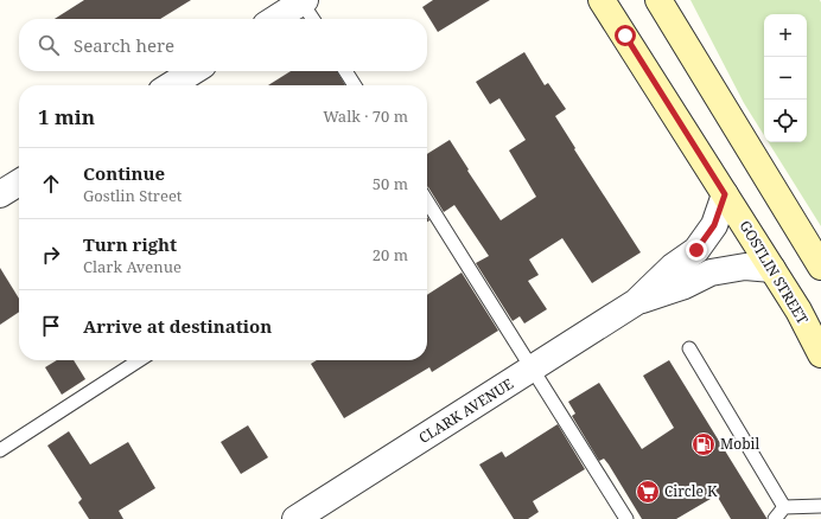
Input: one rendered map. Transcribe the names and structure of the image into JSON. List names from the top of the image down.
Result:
{
  "streets": {
    "main road": ["GOSTLIN STREET"],
    "street": ["CLARK AVENUE"]
  },
  "crossings": [
    ["GOSTLIN STREET", "CLARK AVENUE"]
  ],
  "places": {
    "fuel station": ["Mobil"],
    "supermarket": ["Circle K"]
  },
  "page": {
    "map_buttons": ["+", "−"],
    "search": "Search here",
    "heading": ["1 min", "Walk · 70 m"],
    "list": [
      ["Continue", "Gostlin Street", "50 m"],
      ["Turn right", "Clark Avenue", "20 m"],
      "Arrive at destination"
    ]
  }
}
